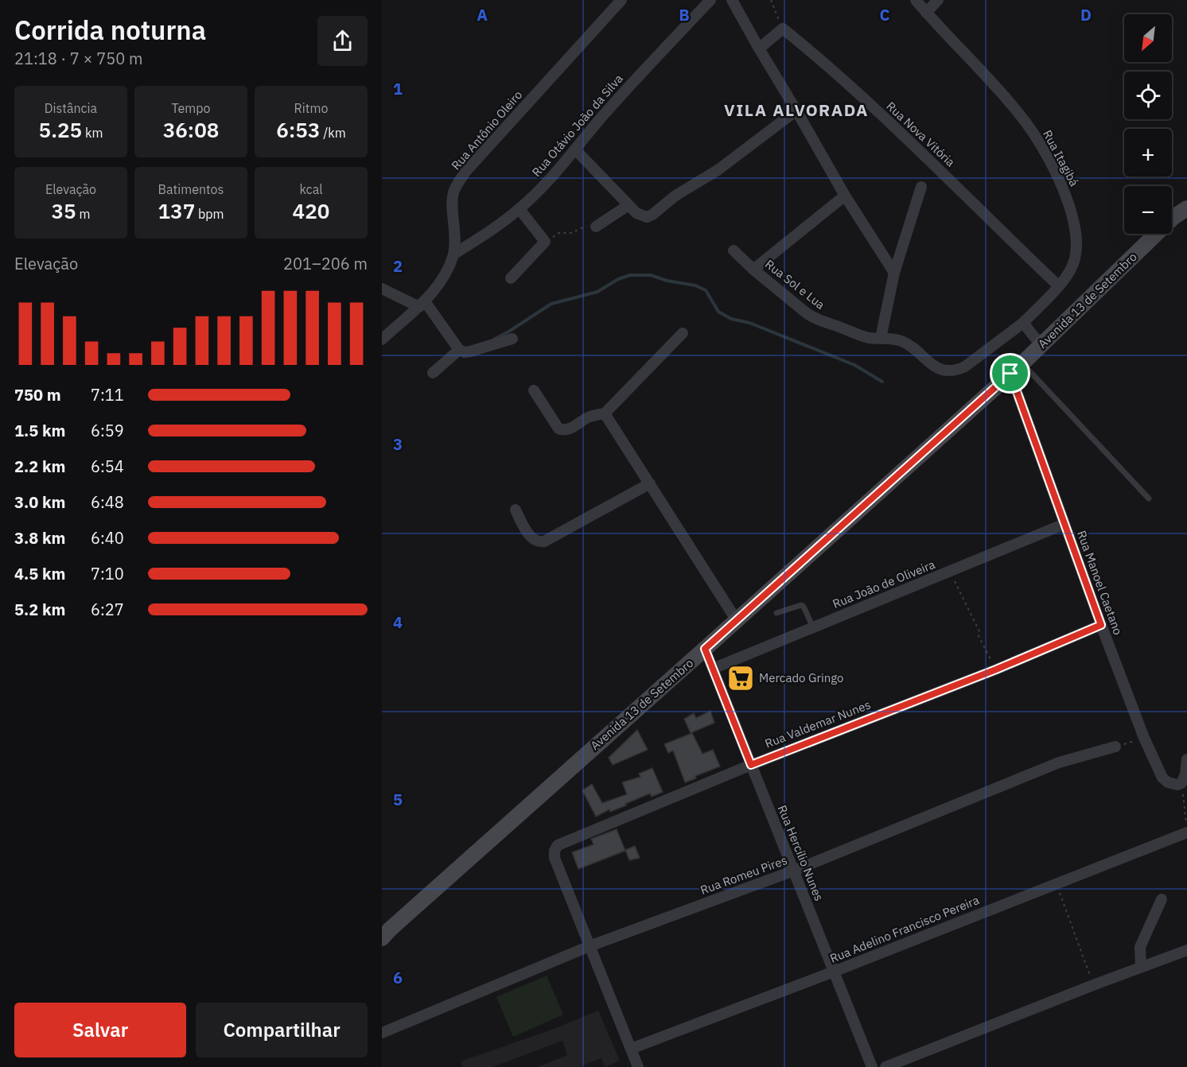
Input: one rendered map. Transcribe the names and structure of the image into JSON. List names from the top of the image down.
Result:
{
  "streets": {
    "main road": ["Avenida 13 de Setembro"],
    "street": [
      "Rua Otávio João da Silva",
      "Rua Antônio Oleiro",
      "Rua Nova Vitória",
      "Rua Itagibá",
      "Rua Sol e Lua",
      "Rua Manoel Caetano",
      "Rua João de Oliveira",
      "Rua Valdemar Nunes",
      "Rua Hercílio Nunes",
      "Rua Romeu Pires",
      "Rua Adelino Francisco Pereira"
    ]
  },
  "crossings": [
    ["Rua Otávio João da Silva", "Rua Antônio Oleiro"],
    ["Rua Nova Vitória", "Rua Itagibá"],
    ["Rua Itagibá", "Rua Sol e Lua"],
    ["Avenida 13 de Setembro", "Rua Manoel Caetano"],
    ["Avenida 13 de Setembro", "Rua Hercílio Nunes"],
    ["Rua Manoel Caetano", "Rua João de Oliveira"],
    ["Rua Manoel Caetano", "Rua Valdemar Nunes"],
    ["Rua João de Oliveira", "Rua Hercílio Nunes"],
    ["Rua Valdemar Nunes", "Rua Hercílio Nunes"],
    ["Rua Valdemar Nunes", "Rua Romeu Pires"],
    ["Rua Hercílio Nunes", "Rua Romeu Pires"],
    ["Rua Hercílio Nunes", "Rua Adelino Francisco Pereira"]
  ],
  "districts": ["VILA ALVORADA"],
  "places": {
    "supermarket": ["Mercado Gringo"]
  },
  "north": "bottom left",
  "page": {
    "heading": ["Corrida noturna", "21:18 · 7 × 750 m"],
    "map_buttons": ["+", "−"],
    "stats": [
      ["Distância", "5.25 km"],
      ["Tempo", "36:08"],
      ["Ritmo", "6:53 /km"],
      ["Elevação", "35 m"],
      ["Batimentos", "137 bpm"],
      ["kcal", "420"]
    ],
    "chart": ["Elevação", "201–206 m"],
    "list": [
      {
        "name": "750 m",
        "note": "7:11"
      },
      {
        "name": "1.5 km",
        "note": "6:59"
      },
      {
        "name": "2.2 km",
        "note": "6:54"
      },
      {
        "name": "3.0 km",
        "note": "6:48"
      },
      {
        "name": "3.8 km",
        "note": "6:40"
      },
      {
        "name": "4.5 km",
        "note": "7:10"
      },
      {
        "name": "5.2 km",
        "note": "6:27"
      }
    ],
    "buttons": ["Salvar", "Compartilhar"]
  },
  "grid": {
    "columns": [
      "A",
      "B",
      "C",
      "D"
    ],
    "rows": [
      "1",
      "2",
      "3",
      "4",
      "5",
      "6"
    ]
  }
}
